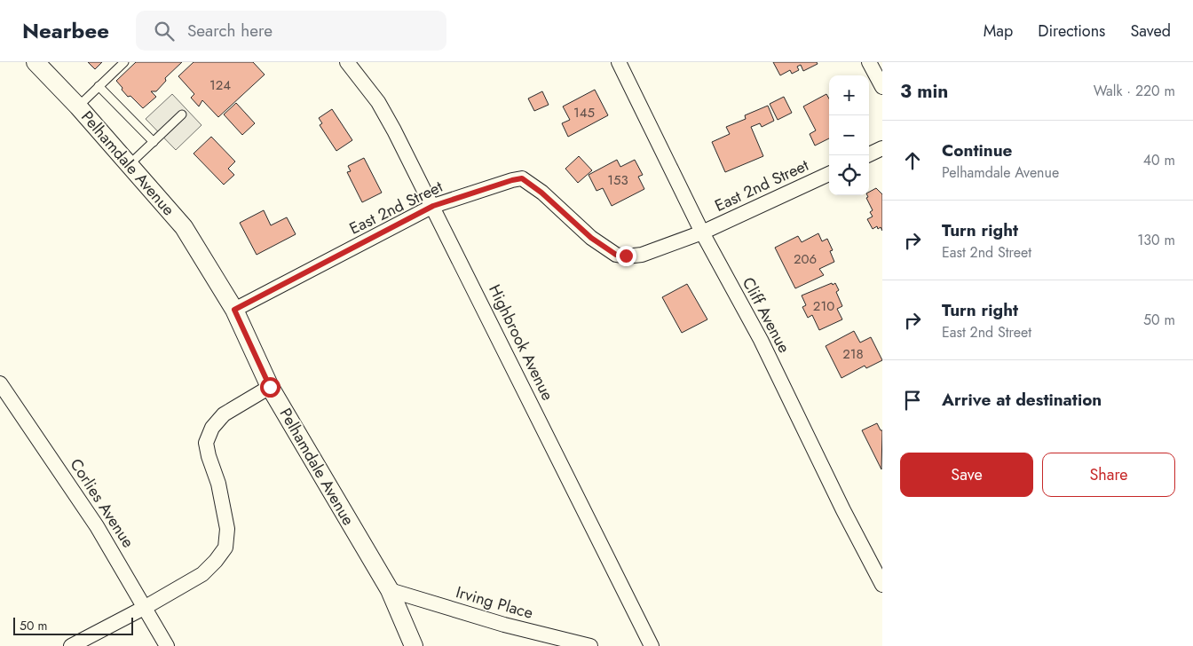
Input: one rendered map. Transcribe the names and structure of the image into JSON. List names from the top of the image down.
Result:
{
  "streets": {
    "street": [
      "Pelhamdale Avenue",
      "East 2nd Street",
      "Cliff Avenue",
      "Highbrook Avenue",
      "Corlies Avenue",
      "Irving Place"
    ]
  },
  "crossings": [
    ["Pelhamdale Avenue", "East 2nd Street"],
    ["Pelhamdale Avenue", "Irving Place"],
    ["East 2nd Street", "Cliff Avenue"],
    ["East 2nd Street", "Highbrook Avenue"]
  ],
  "house_numbers": [
    "124",
    "145",
    "153",
    "206",
    "210",
    "218"
  ],
  "scale_bar": "50 m",
  "page": {
    "header": "Nearbee",
    "search": "Search here",
    "nav": ["Map", "Directions", "Saved"],
    "heading": ["3 min", "Walk · 220 m"],
    "map_buttons": ["+", "−"],
    "list": [
      ["Continue", "Pelhamdale Avenue", "40 m"],
      ["Turn right", "East 2nd Street", "130 m"],
      ["Turn right", "East 2nd Street", "50 m"],
      "Arrive at destination"
    ],
    "buttons": ["Save", "Share"],
    "scale": "50 m"
  }
}
